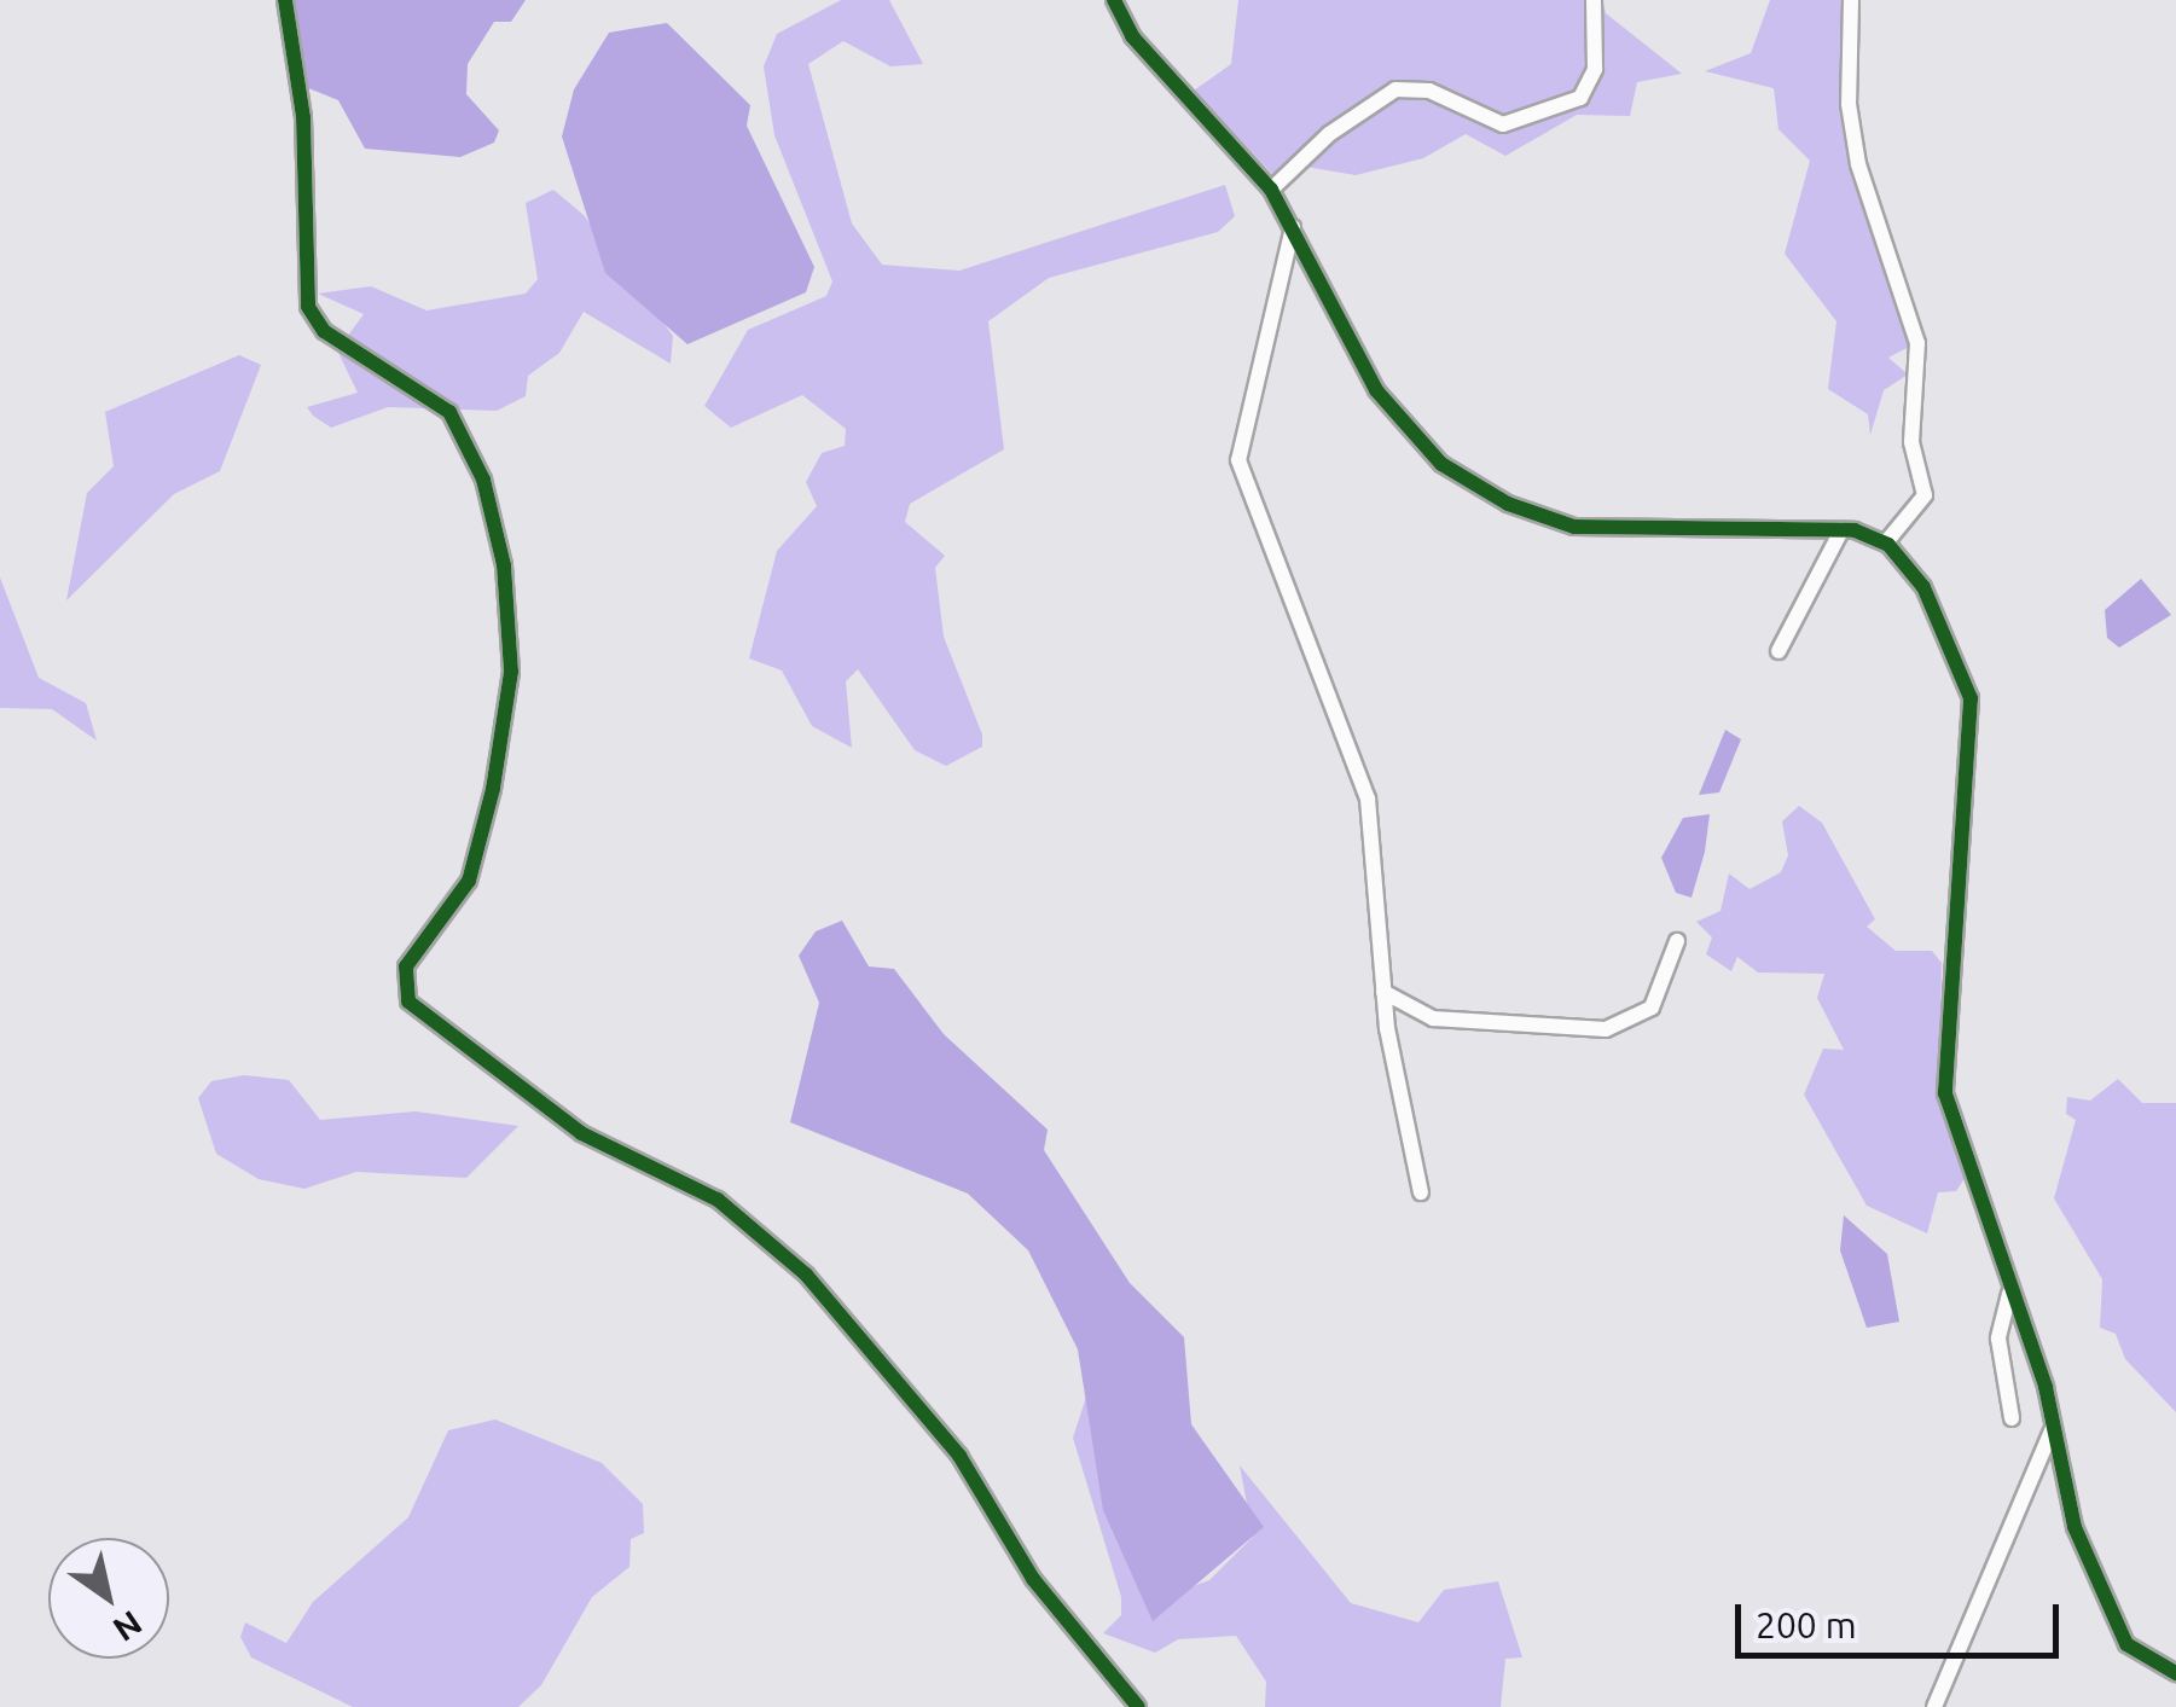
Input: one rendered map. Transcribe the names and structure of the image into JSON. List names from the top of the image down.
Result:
{
  "scale_bar": "200 m",
  "north": "bottom right"
}
